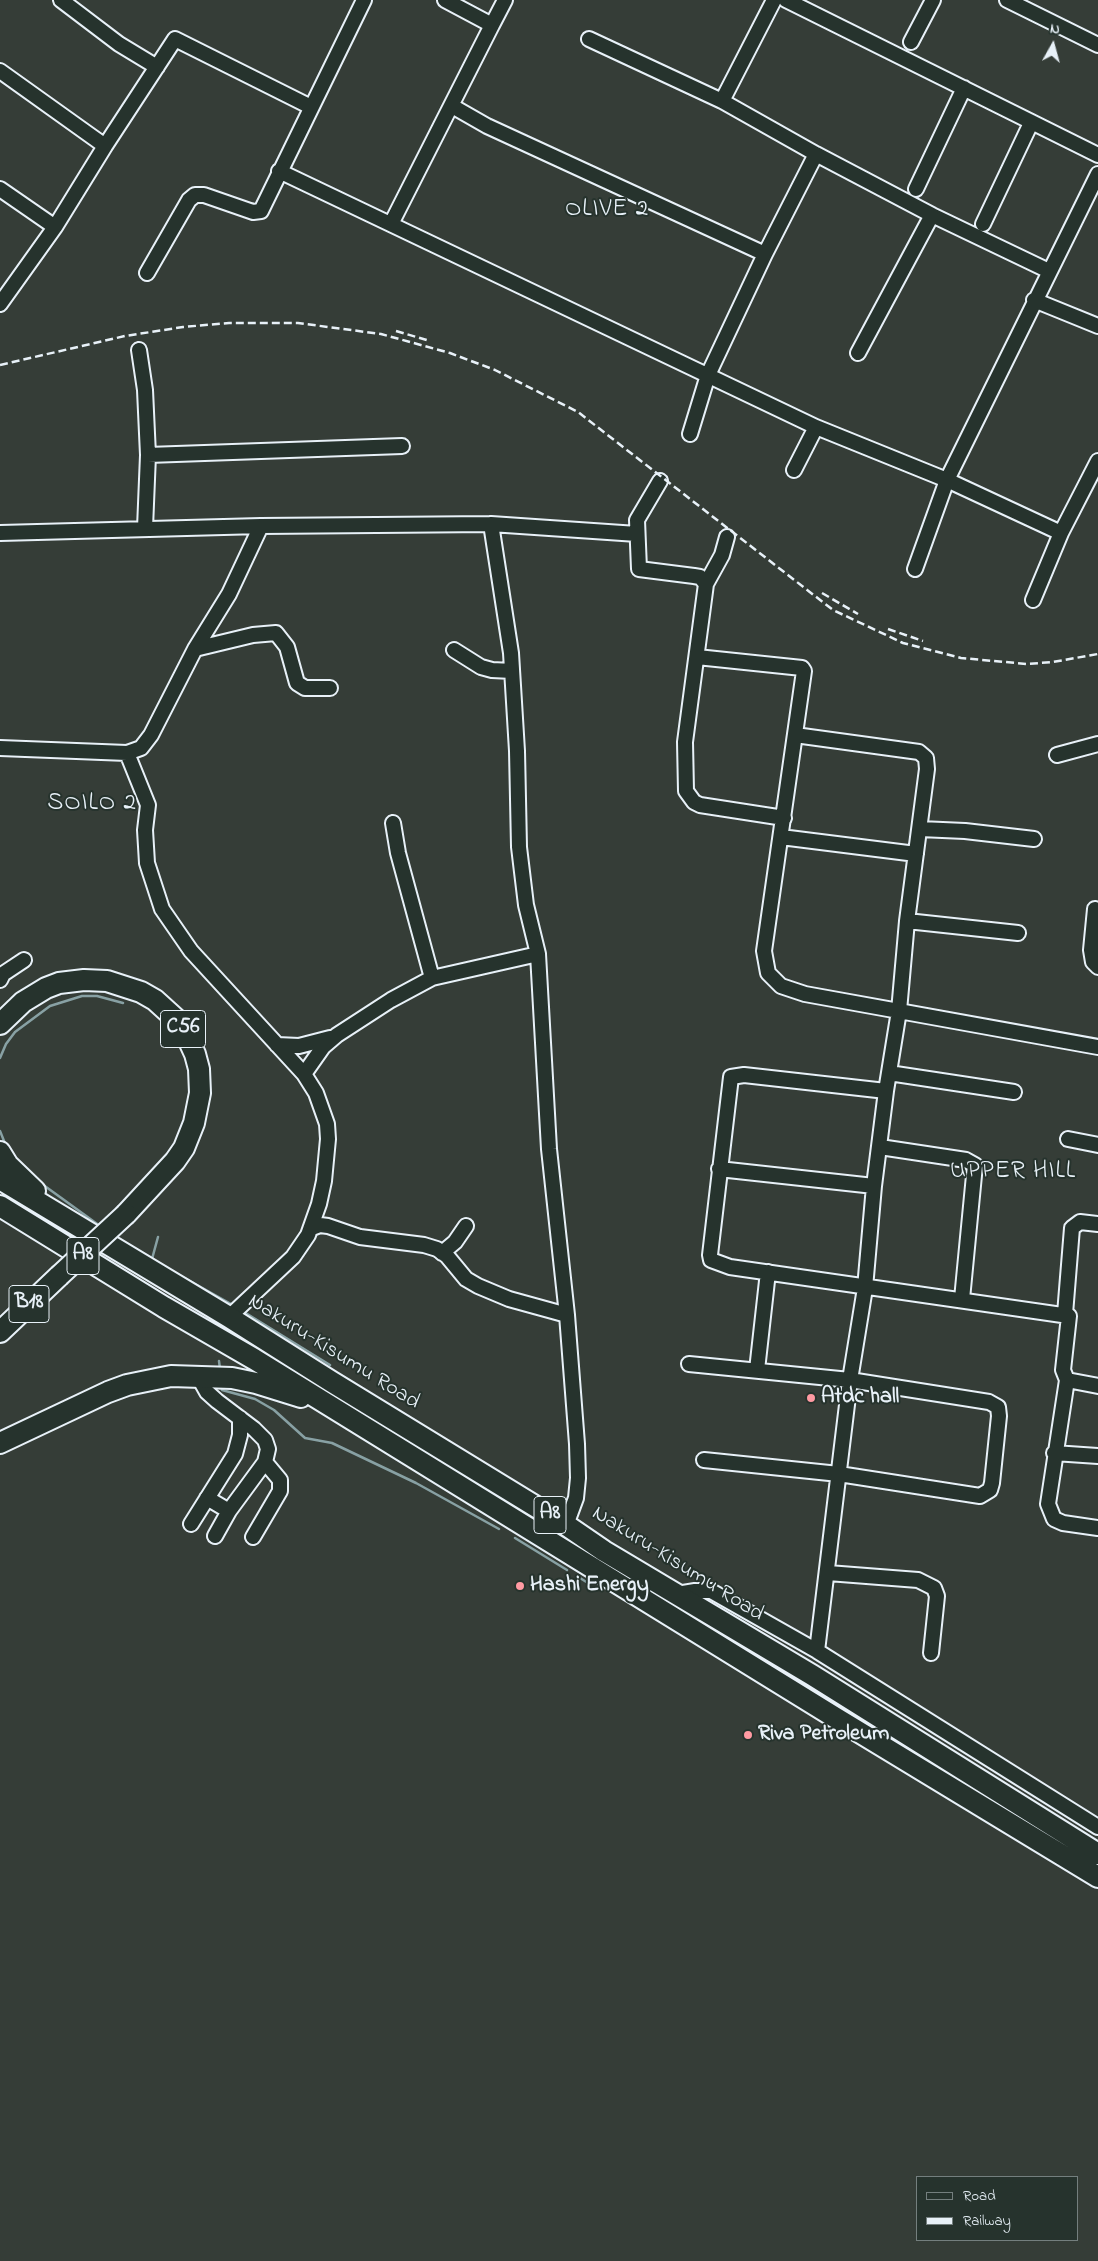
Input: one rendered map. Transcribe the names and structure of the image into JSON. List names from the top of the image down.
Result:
{
  "streets": {
    "highway": [
      "C56",
      "A8",
      "B18",
      "Nakuru-Kisumu Road"
    ]
  },
  "crossings": [
    ["C56", "B18"]
  ],
  "districts": ["OLIVE 2", "SOILO 2", "UPPER HILL"],
  "places": ["Atdc hall", "Hashi Energy", "Riva Petroleum"],
  "legend": ["Road", "Railway"],
  "north": "top"
}
